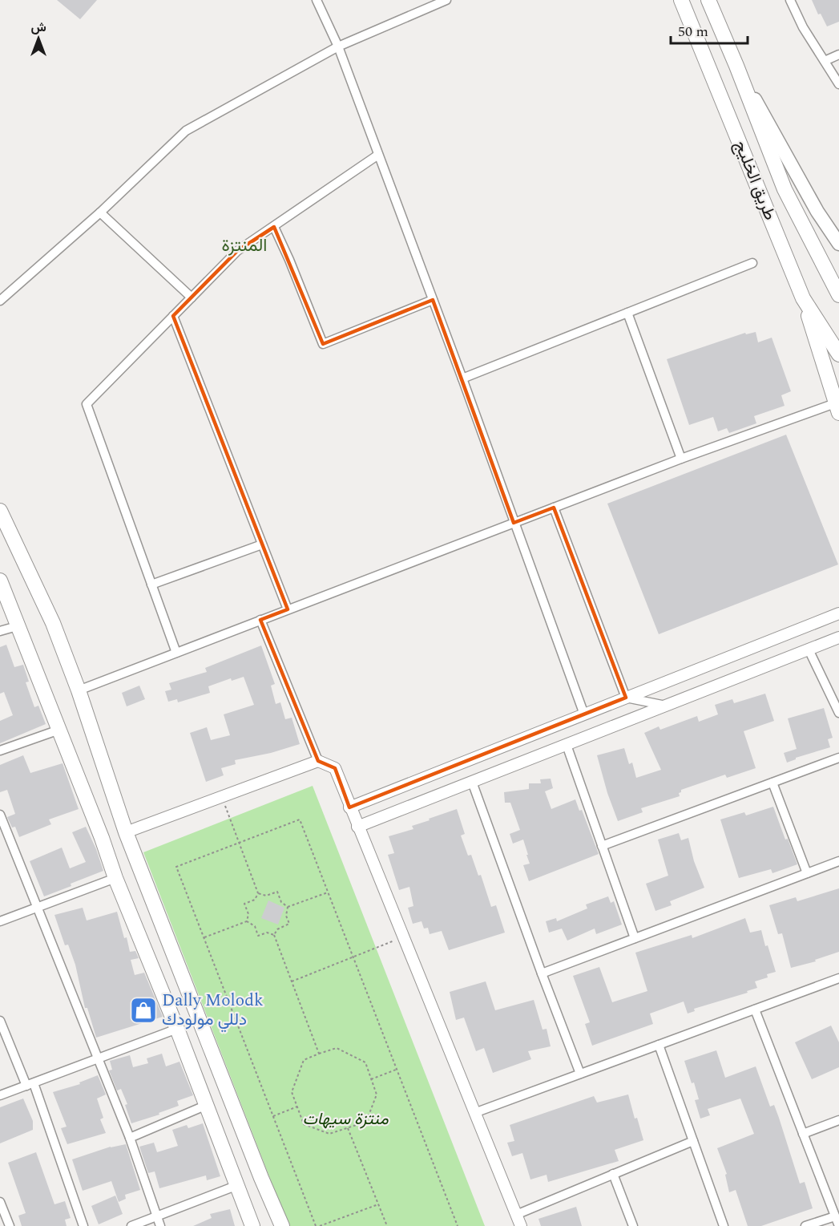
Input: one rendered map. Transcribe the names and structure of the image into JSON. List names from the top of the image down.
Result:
{
  "streets": {
    "main road": ["طريق الخليج"]
  },
  "districts": ["المنتزة"],
  "parks": ["منتزة سيهات"],
  "places": {
    "shop": ["Dally Molodk دللي مولودك"]
  },
  "scale_bar": "50 m",
  "north": "top"
}
